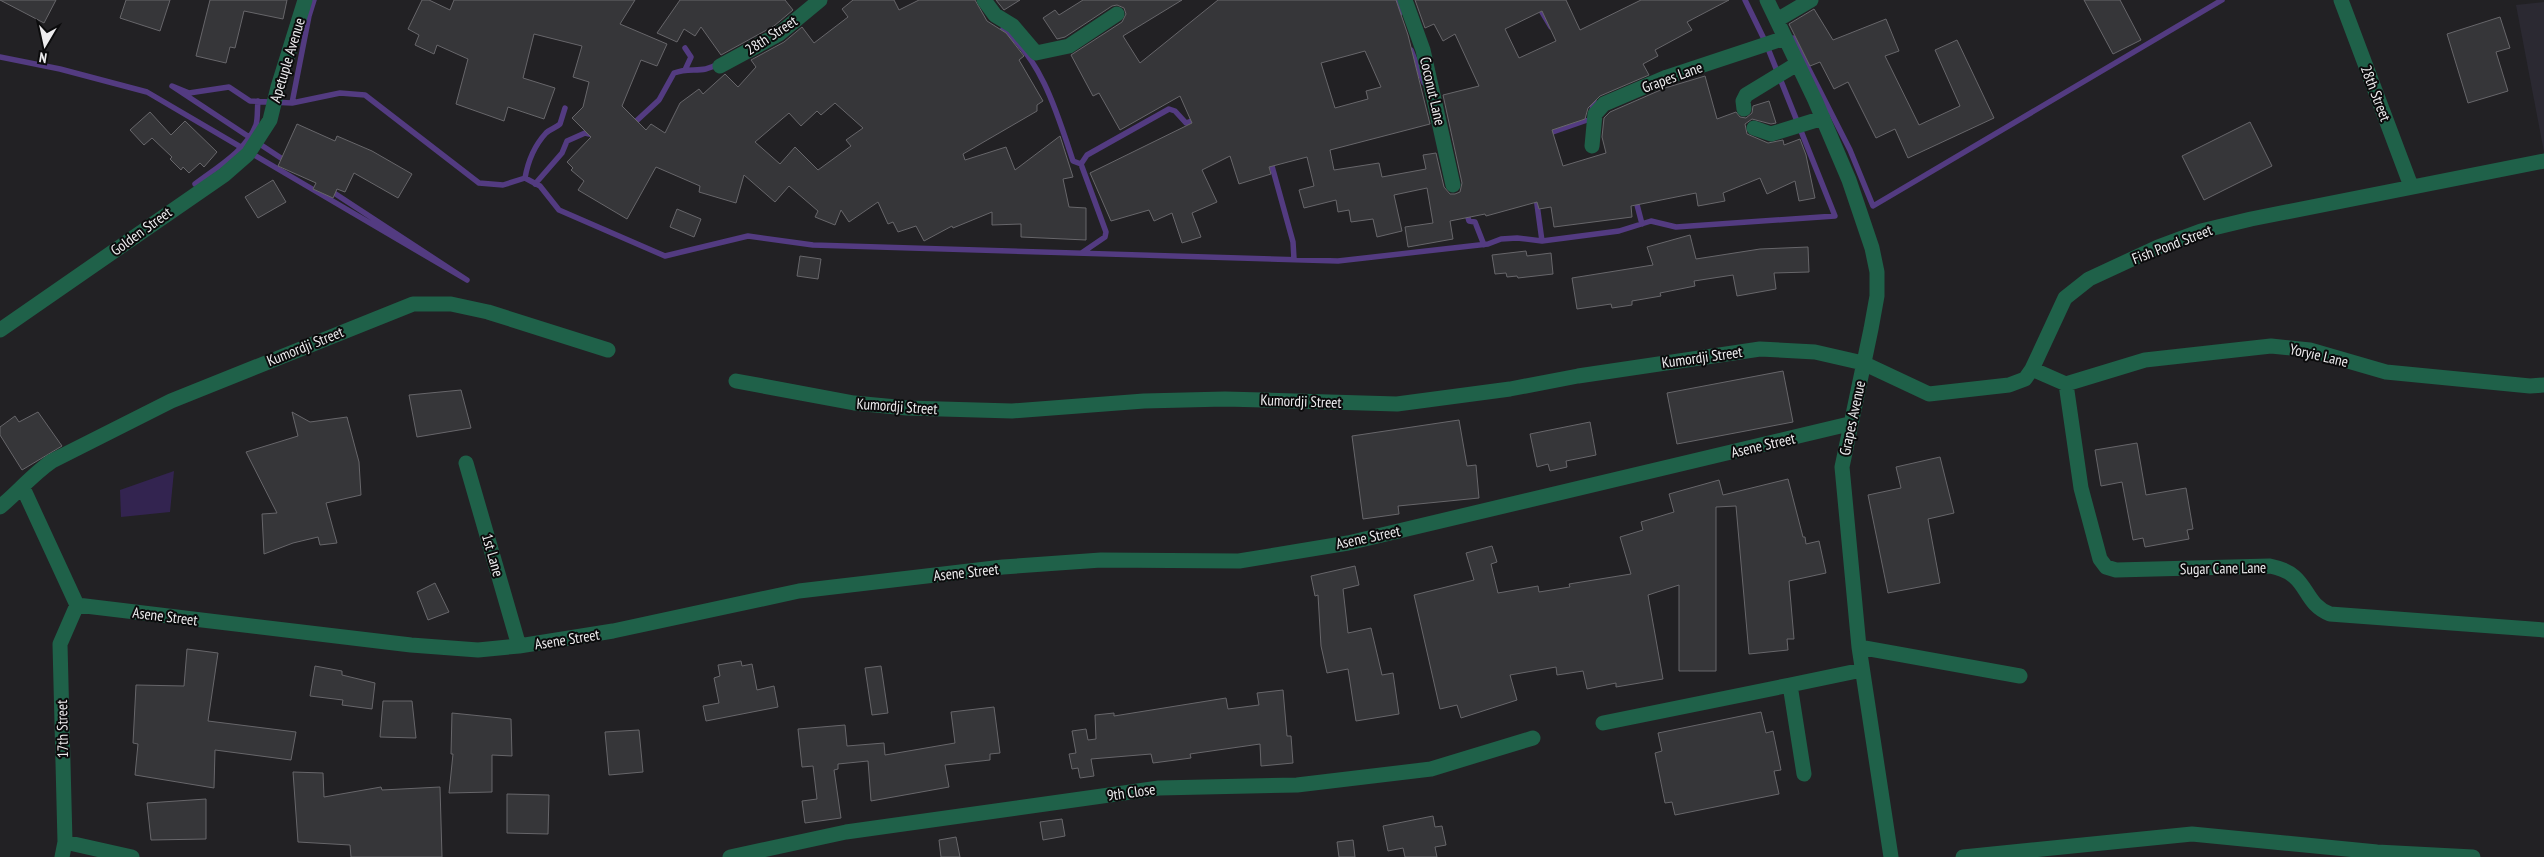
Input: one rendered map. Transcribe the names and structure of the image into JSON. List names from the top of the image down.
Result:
{
  "streets": {
    "street": [
      "28th Street",
      "Apetuple Avenue",
      "Grapes Lane",
      "Coconut Lane",
      "Golden Street",
      "Fish Pond Street",
      "Kumordji Street",
      "Yoryie Lane",
      "Grapes Avenue",
      "Asene Street",
      "1st Lane",
      "Sugar Cane Lane",
      "17th Street",
      "9th Close"
    ]
  },
  "crossings": [
    ["28th Street", "Fish Pond Street"],
    ["Apetuple Avenue", "Golden Street"],
    ["Grapes Lane", "Grapes Avenue"],
    ["Fish Pond Street", "Kumordji Street"],
    ["Fish Pond Street", "Grapes Avenue"],
    ["Kumordji Street", "Grapes Avenue"],
    ["Yoryie Lane", "Sugar Cane Lane"],
    ["Grapes Avenue", "Asene Street"],
    ["Asene Street", "1st Lane"],
    ["Asene Street", "17th Street"]
  ],
  "north": "bottom"
}
